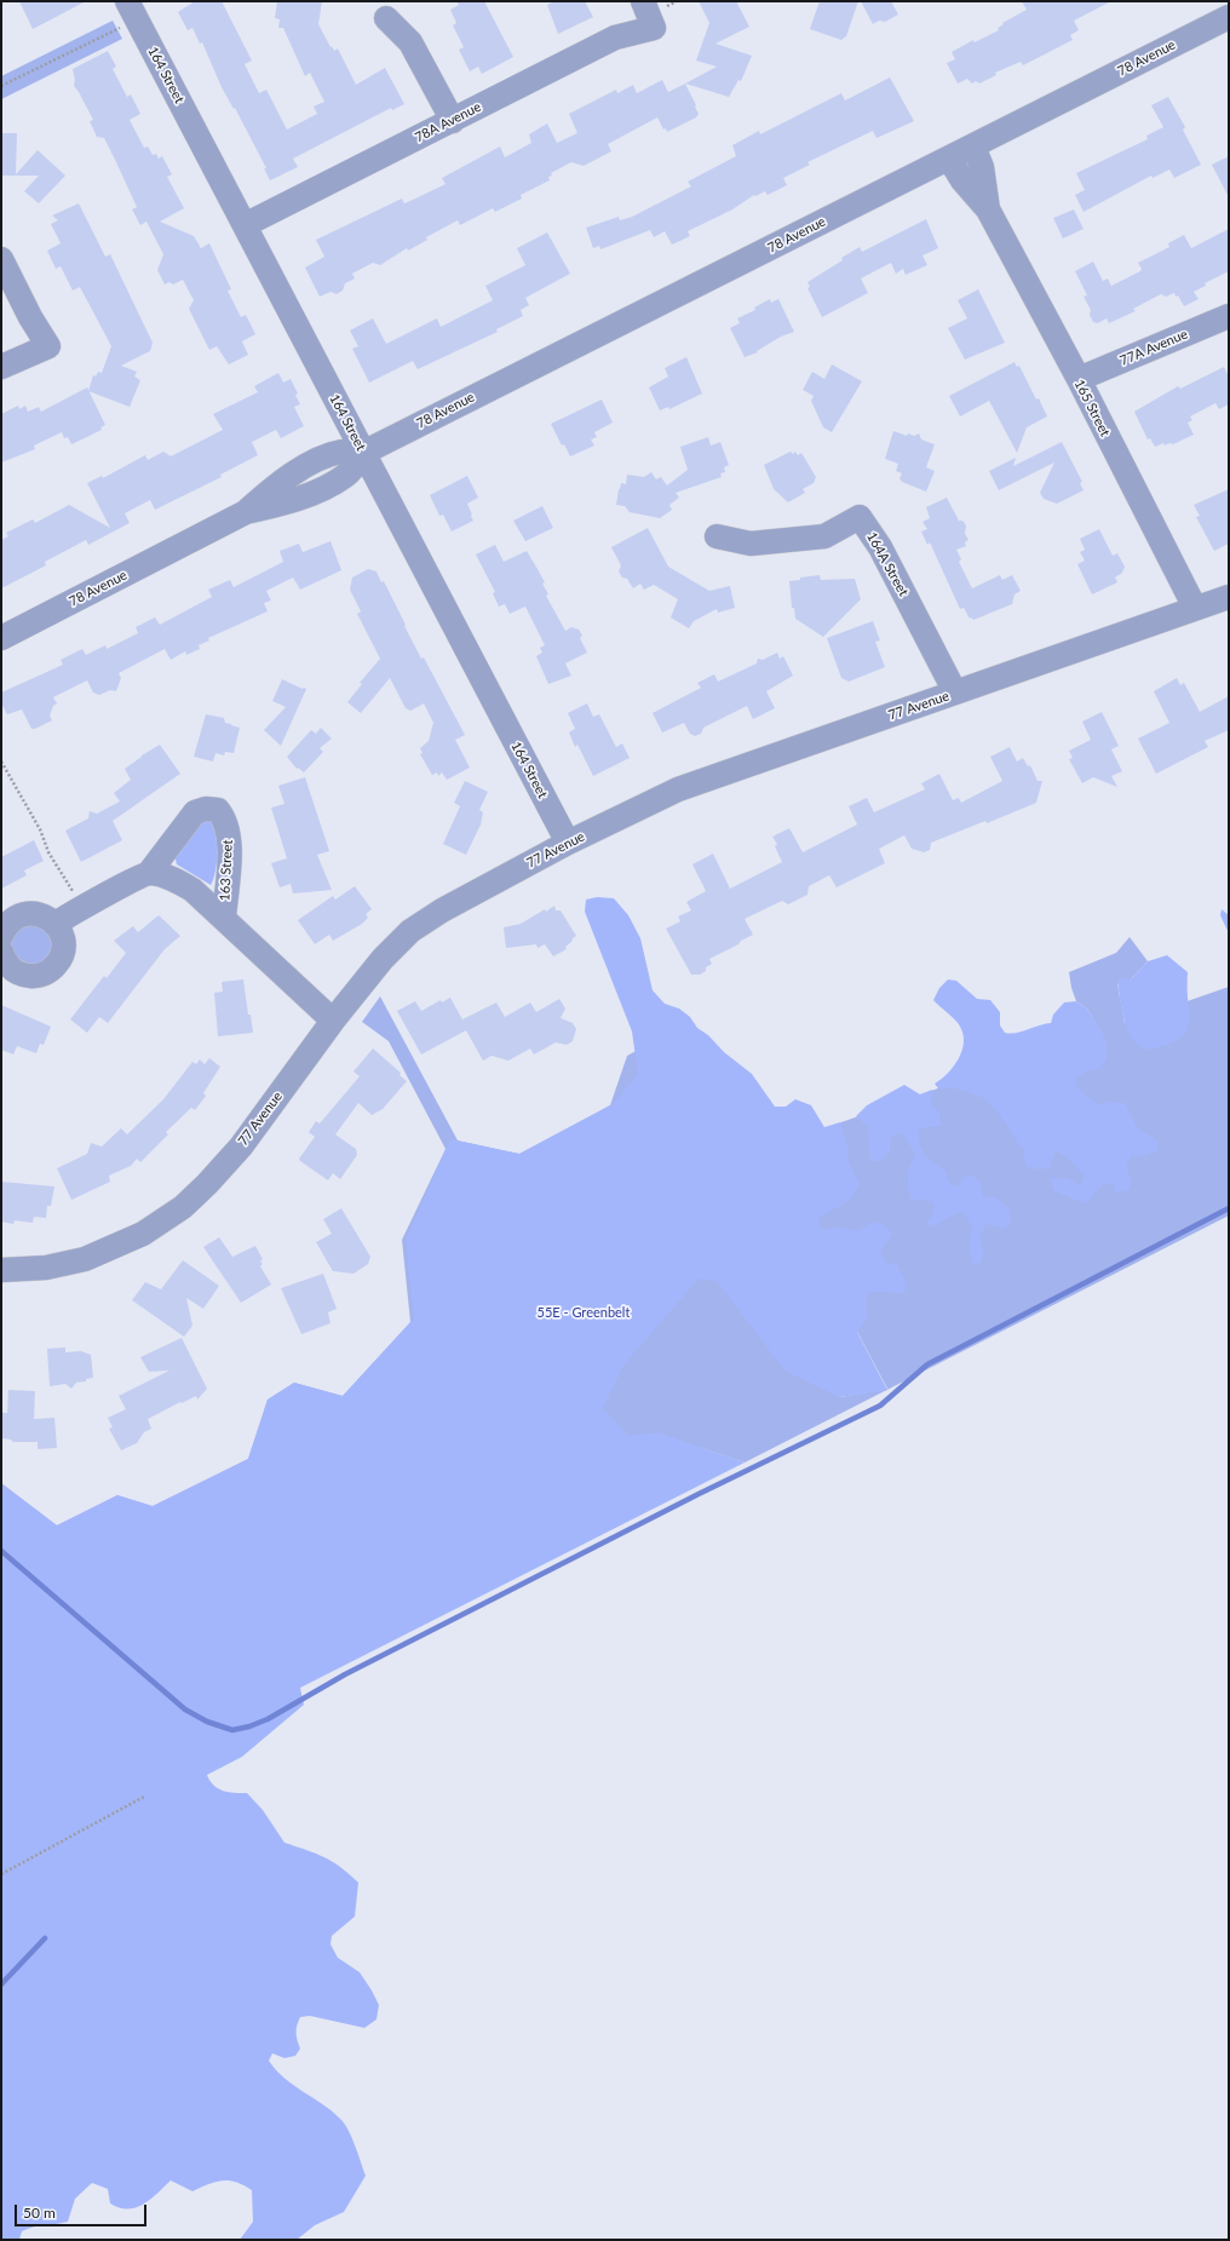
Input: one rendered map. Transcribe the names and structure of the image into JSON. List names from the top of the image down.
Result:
{
  "streets": {
    "street": [
      "78 Avenue",
      "164 Street",
      "78A Avenue",
      "77A Avenue",
      "165 Street",
      "164A Street",
      "77 Avenue",
      "163 Street"
    ]
  },
  "crossings": [
    ["78 Avenue", "164 Street"],
    ["78 Avenue", "165 Street"],
    ["164 Street", "78A Avenue"],
    ["164 Street", "77 Avenue"],
    ["77A Avenue", "165 Street"],
    ["165 Street", "77 Avenue"],
    ["164A Street", "77 Avenue"],
    ["77 Avenue", "163 Street"]
  ],
  "parks": ["55E - Greenbelt"],
  "scale_bar": "50 m"
}
